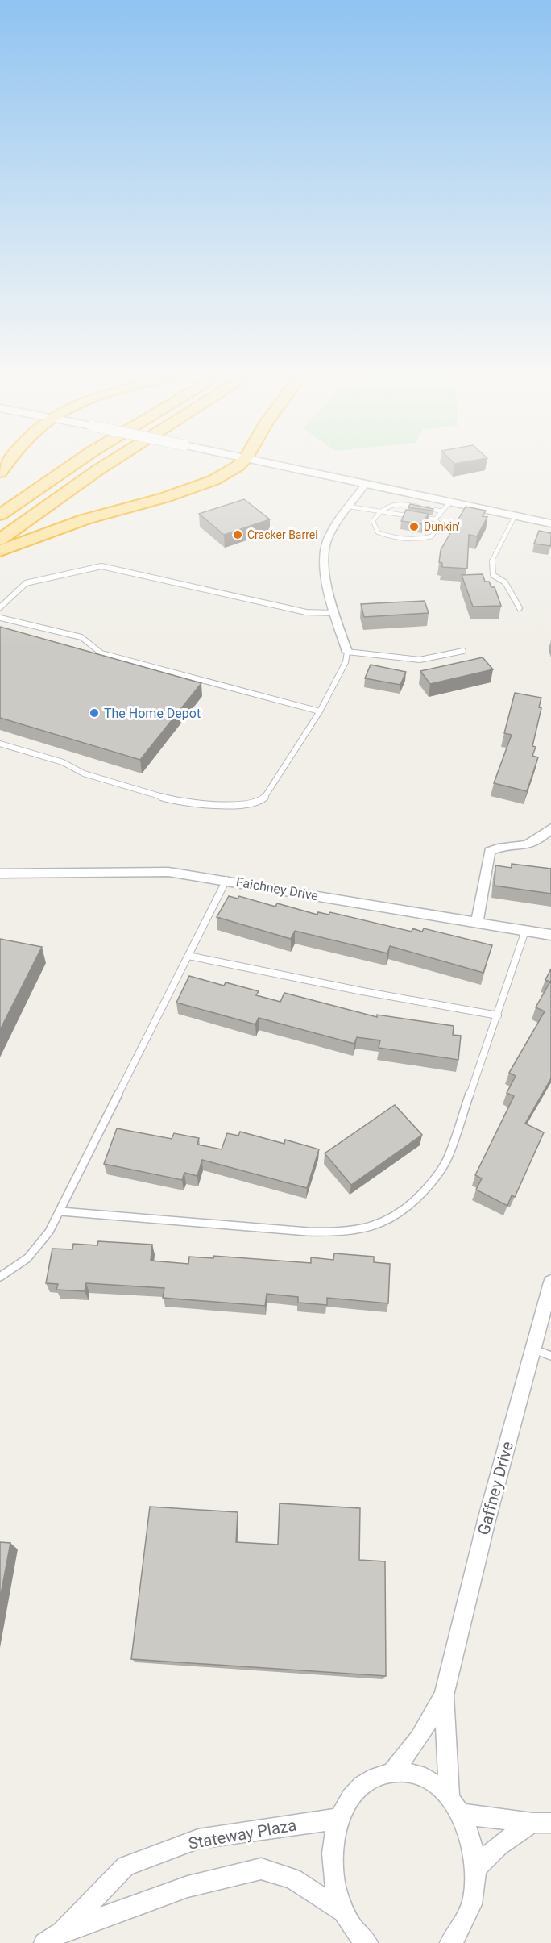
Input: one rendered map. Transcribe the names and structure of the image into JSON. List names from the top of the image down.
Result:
{
  "streets": {
    "street": ["Faichney Drive", "Gaffney Drive", "Stateway Plaza"]
  },
  "places": ["Dunkin'", "Cracker Barrel", "The Home Depot"]
}
